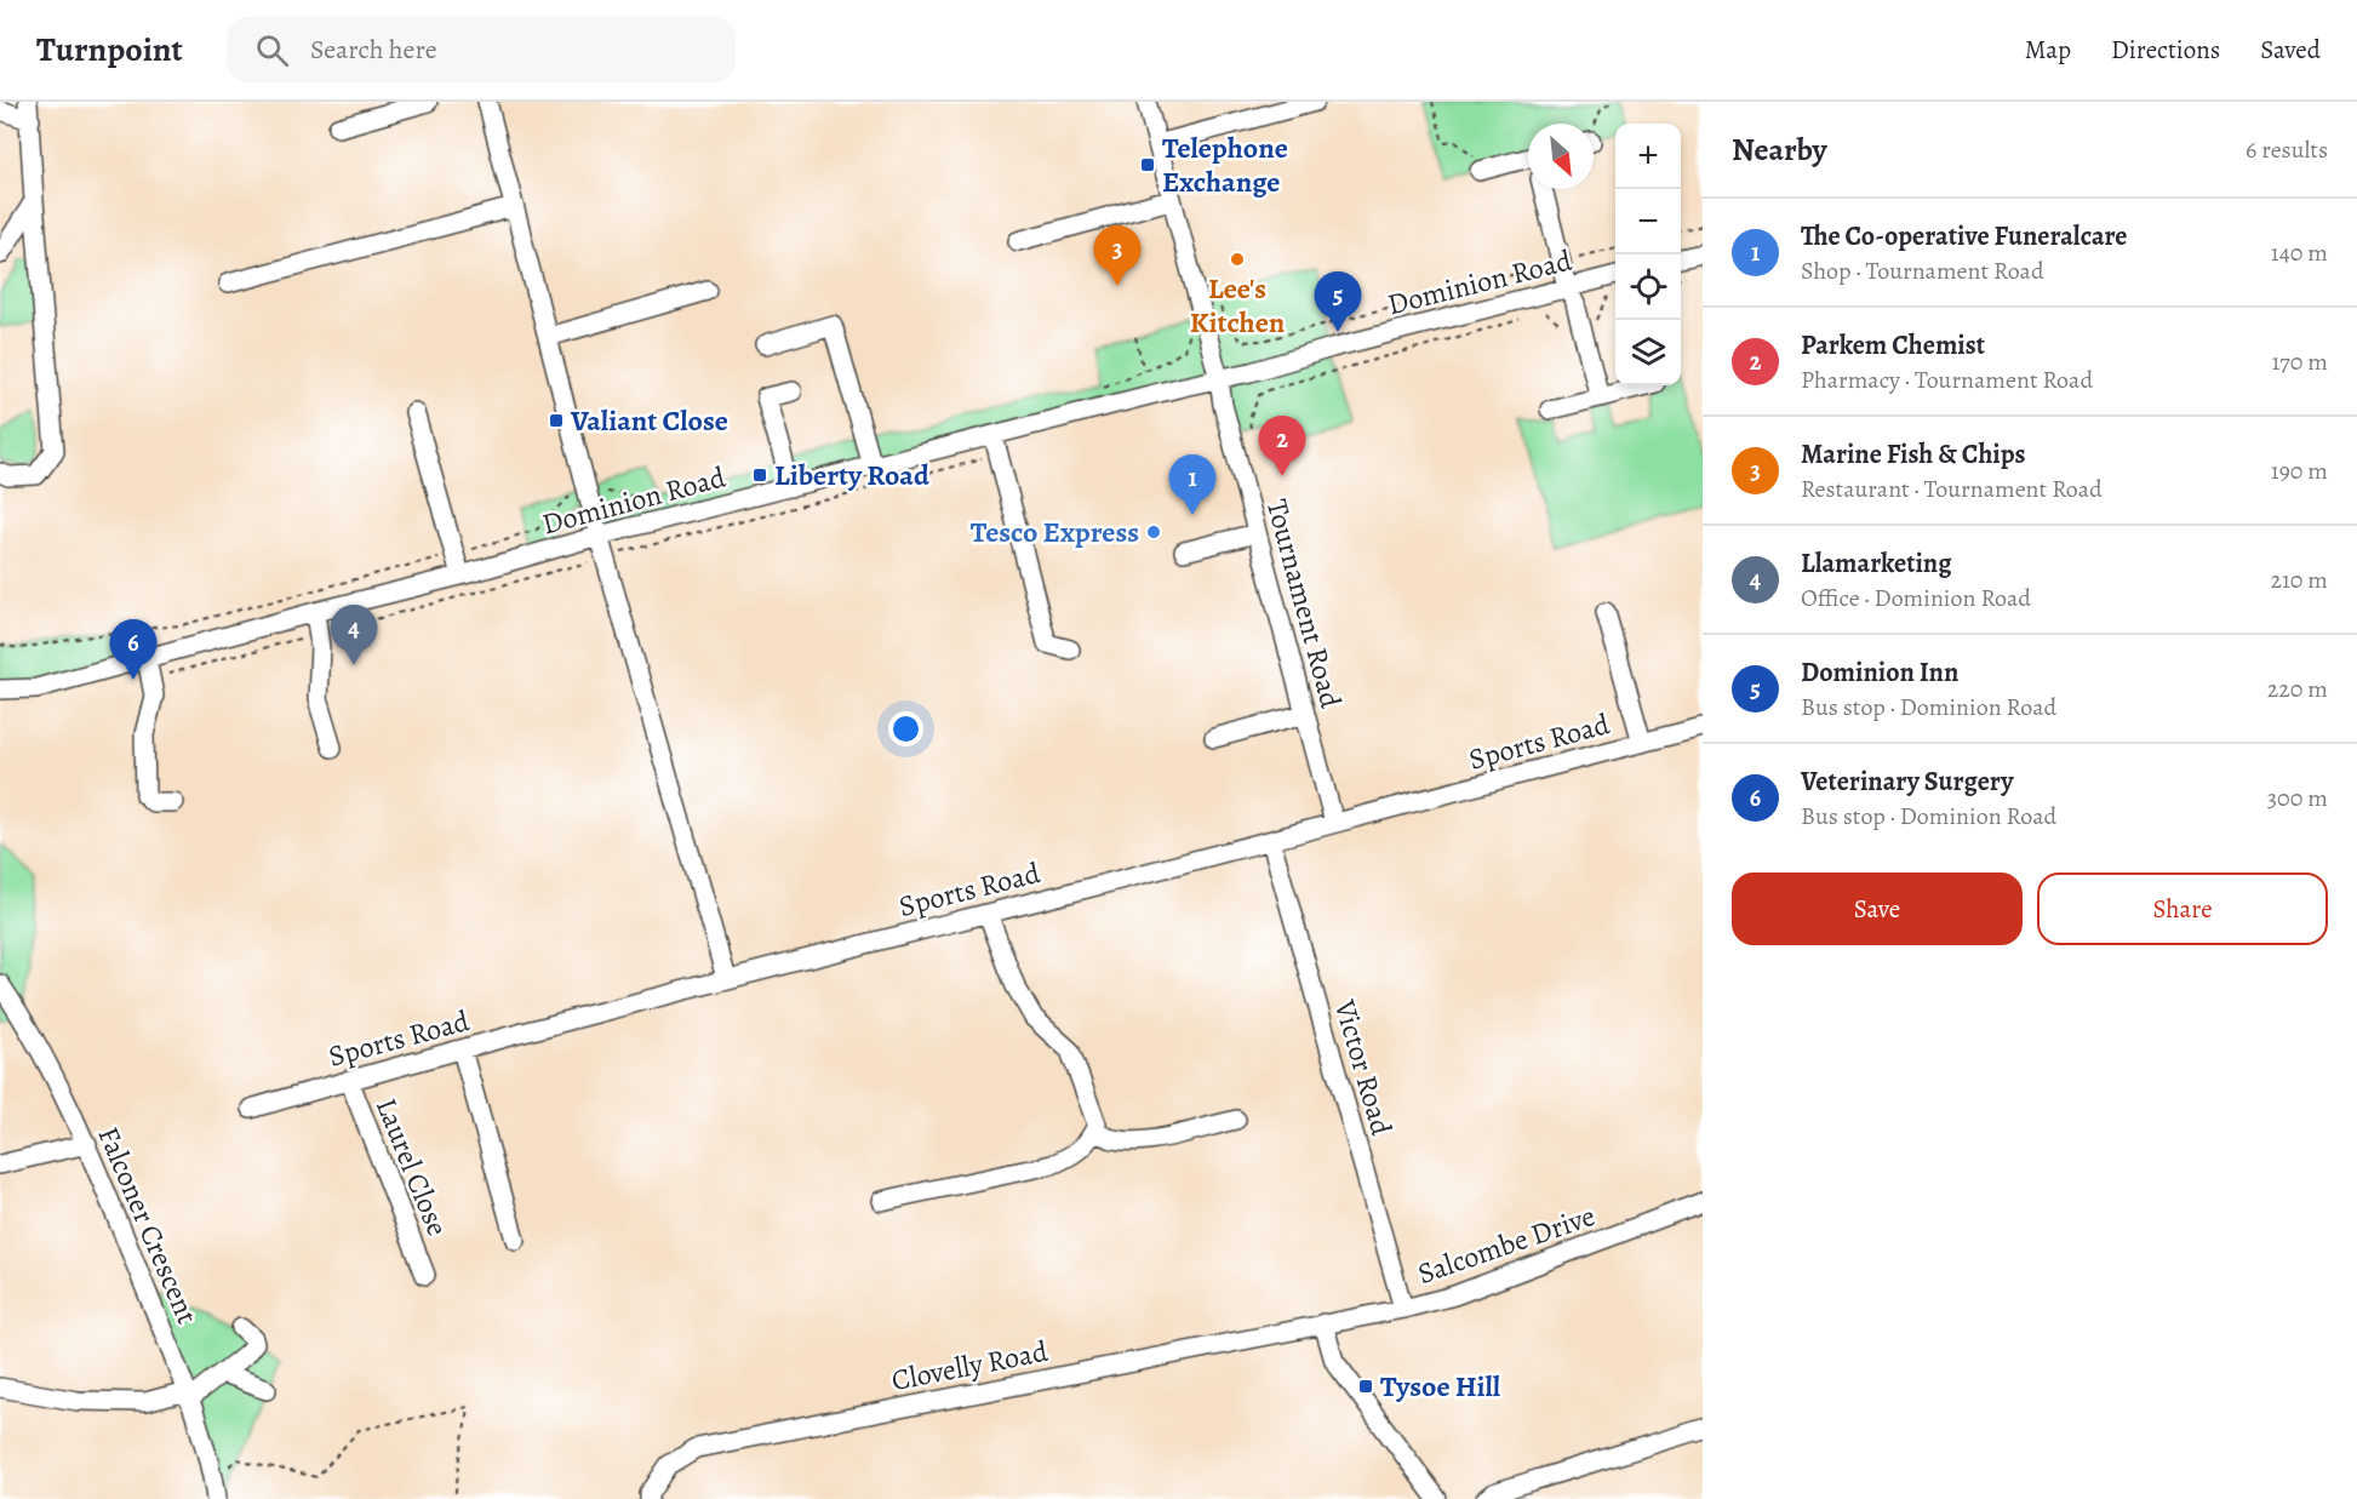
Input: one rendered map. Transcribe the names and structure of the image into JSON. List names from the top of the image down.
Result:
{
  "streets": {
    "street": [
      "Dominion Road",
      "Tournament Road",
      "Sports Road",
      "Victor Road",
      "Laurel Close",
      "Falconer Crescent",
      "Salcombe Drive",
      "Clovelly Road"
    ]
  },
  "crossings": [
    ["Dominion Road", "Tournament Road"],
    ["Tournament Road", "Sports Road"],
    ["Sports Road", "Victor Road"],
    ["Sports Road", "Laurel Close"],
    ["Victor Road", "Salcombe Drive"],
    ["Salcombe Drive", "Clovelly Road"]
  ],
  "places": {
    "transit": [
      "Telephone Exchange",
      "Valiant Close",
      "Liberty Road",
      "Tysoe Hill"
    ],
    "other": ["Lee's Kitchen", "Tesco Express"]
  },
  "north": "bottom right",
  "page": {
    "header": "Turnpoint",
    "search": "Search here",
    "nav": ["Map", "Directions", "Saved"],
    "heading": ["Nearby", "6 results"],
    "map_buttons": ["+", "−"],
    "list": [
      {
        "mark": "1",
        "name": "The Co-operative Funeralcare",
        "note": "Shop · Tournament Road",
        "value": "140 m"
      },
      {
        "mark": "2",
        "name": "Parkem Chemist",
        "note": "Pharmacy · Tournament Road",
        "value": "170 m"
      },
      {
        "mark": "3",
        "name": "Marine Fish & Chips",
        "note": "Restaurant · Tournament Road",
        "value": "190 m"
      },
      {
        "mark": "4",
        "name": "Llamarketing",
        "note": "Office · Dominion Road",
        "value": "210 m"
      },
      {
        "mark": "5",
        "name": "Dominion Inn",
        "note": "Bus stop · Dominion Road",
        "value": "220 m"
      },
      {
        "mark": "6",
        "name": "Veterinary Surgery",
        "note": "Bus stop · Dominion Road",
        "value": "300 m"
      }
    ],
    "pins": [
      "3",
      "5",
      "2",
      "1",
      "4",
      "6"
    ],
    "buttons": ["Save", "Share"]
  }
}
